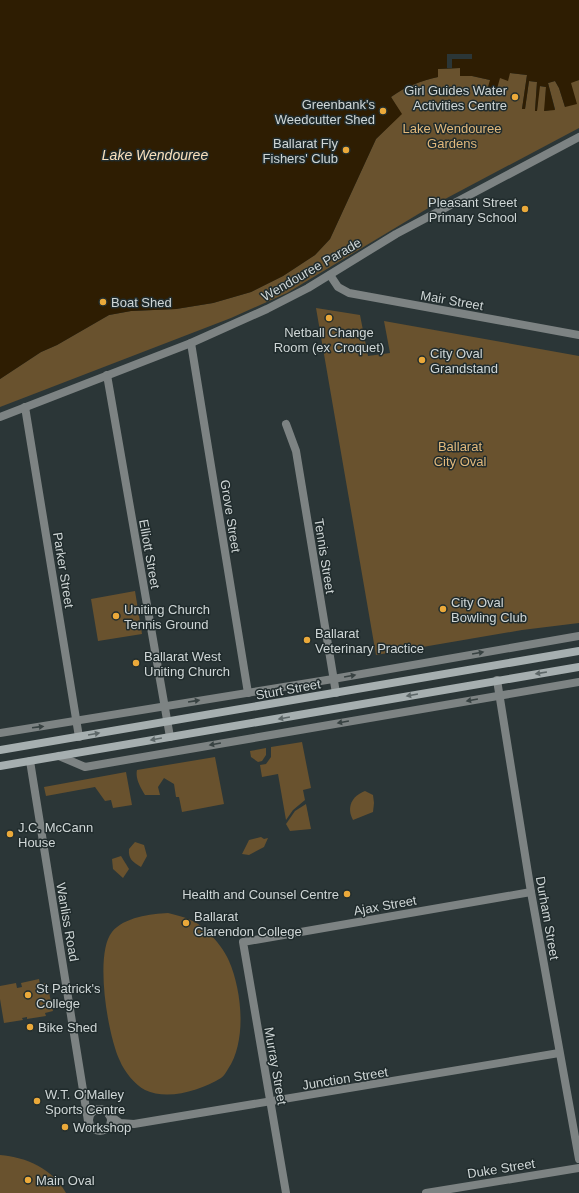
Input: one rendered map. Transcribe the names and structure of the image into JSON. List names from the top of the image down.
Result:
{
  "streets": {
    "main road": ["Sturt Street"],
    "street": [
      "Wendouree Parade",
      "Mair Street",
      "Grove Street",
      "Elliott Street",
      "Tennis Street",
      "Parker Street",
      "Ajax Street",
      "Durham Street",
      "Wanliss Road",
      "Murray Street",
      "Junction Street",
      "Duke Street"
    ]
  },
  "crossings": [
    ["Wendouree Parade", "Mair Street"],
    ["Wendouree Parade", "Grove Street"],
    ["Wendouree Parade", "Elliott Street"],
    ["Wendouree Parade", "Parker Street"],
    ["Grove Street", "Sturt Street"],
    ["Elliott Street", "Sturt Street"],
    ["Tennis Street", "Sturt Street"],
    ["Parker Street", "Sturt Street"],
    ["Ajax Street", "Durham Street"],
    ["Ajax Street", "Murray Street"],
    ["Durham Street", "Junction Street"],
    ["Wanliss Road", "Junction Street"],
    ["Murray Street", "Junction Street"]
  ],
  "water": ["Lake Wendouree"],
  "parks": ["Lake Wendouree Gardens", "Ballarat City Oval"],
  "places": [
    "Girl Guides Water Activities Centre",
    "Greenbank's Weedcutter Shed",
    "Ballarat Fly Fishers' Club",
    "Pleasant Street Primary School",
    "Boat Shed",
    "Netball Change Room (ex Croquet)",
    "City Oval Grandstand",
    "City Oval Bowling Club",
    "Uniting Church Tennis Ground",
    "Ballarat Veterinary Practice",
    "Ballarat West Uniting Church",
    "J.C. McCann House",
    "Health and Counsel Centre",
    "Ballarat Clarendon College",
    "St Patrick's College",
    "Bike Shed",
    "W.T. O'Malley Sports Centre",
    "Workshop",
    "Main Oval"
  ]
}
